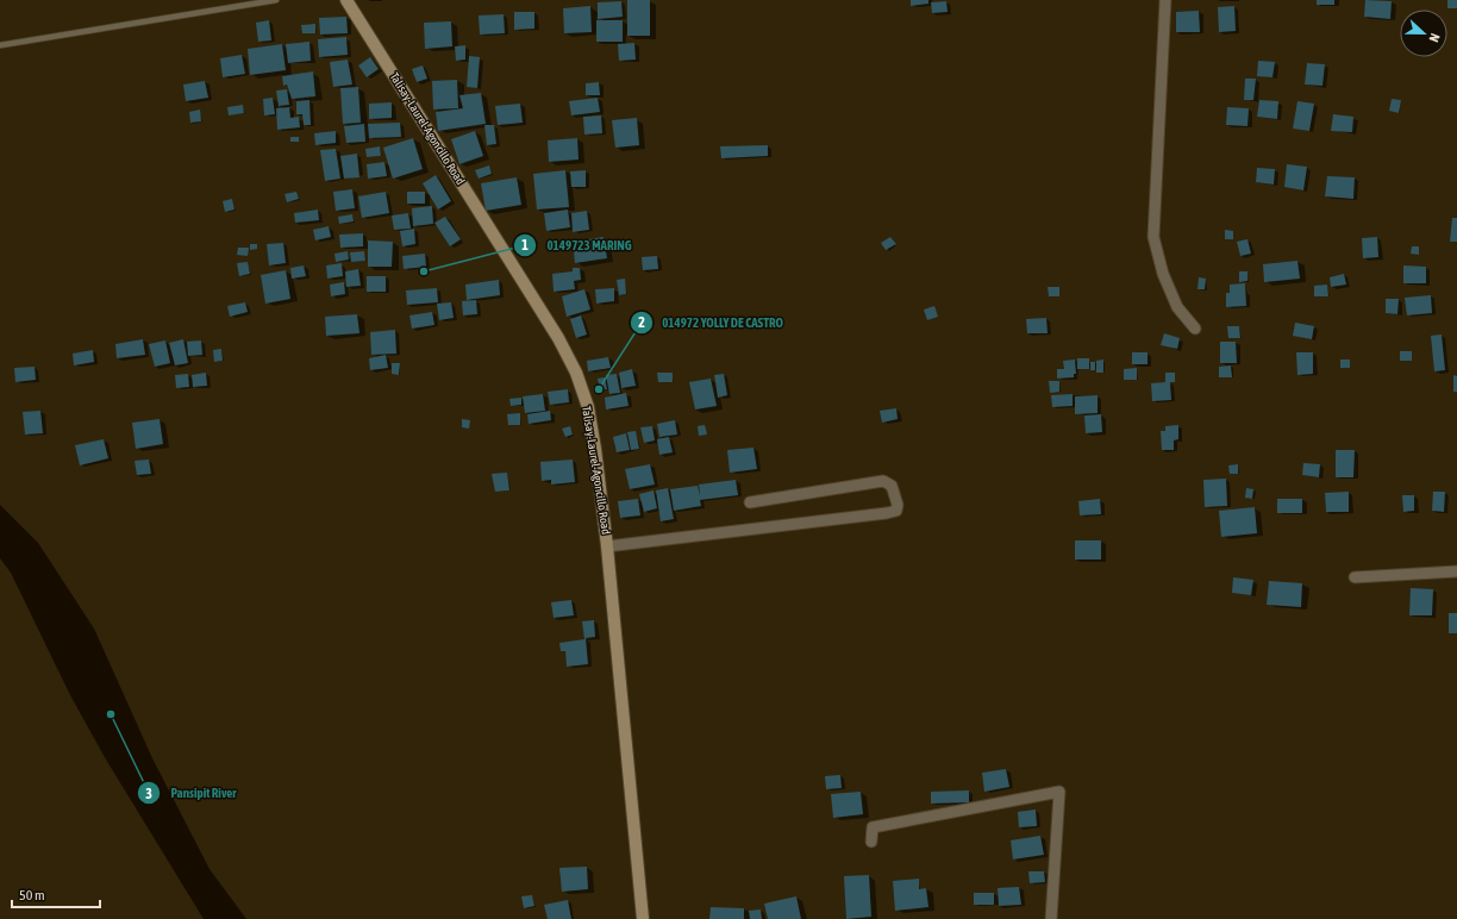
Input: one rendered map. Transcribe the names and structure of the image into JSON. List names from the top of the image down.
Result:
{
  "streets": {
    "main road": ["Talisay-Laurel-Agoncillo Road"]
  },
  "places": ["0149723 MARING", "014972 YOLLY DE CASTRO", "Pansipit River"],
  "scale_bar": "50 m",
  "north": "right"
}
